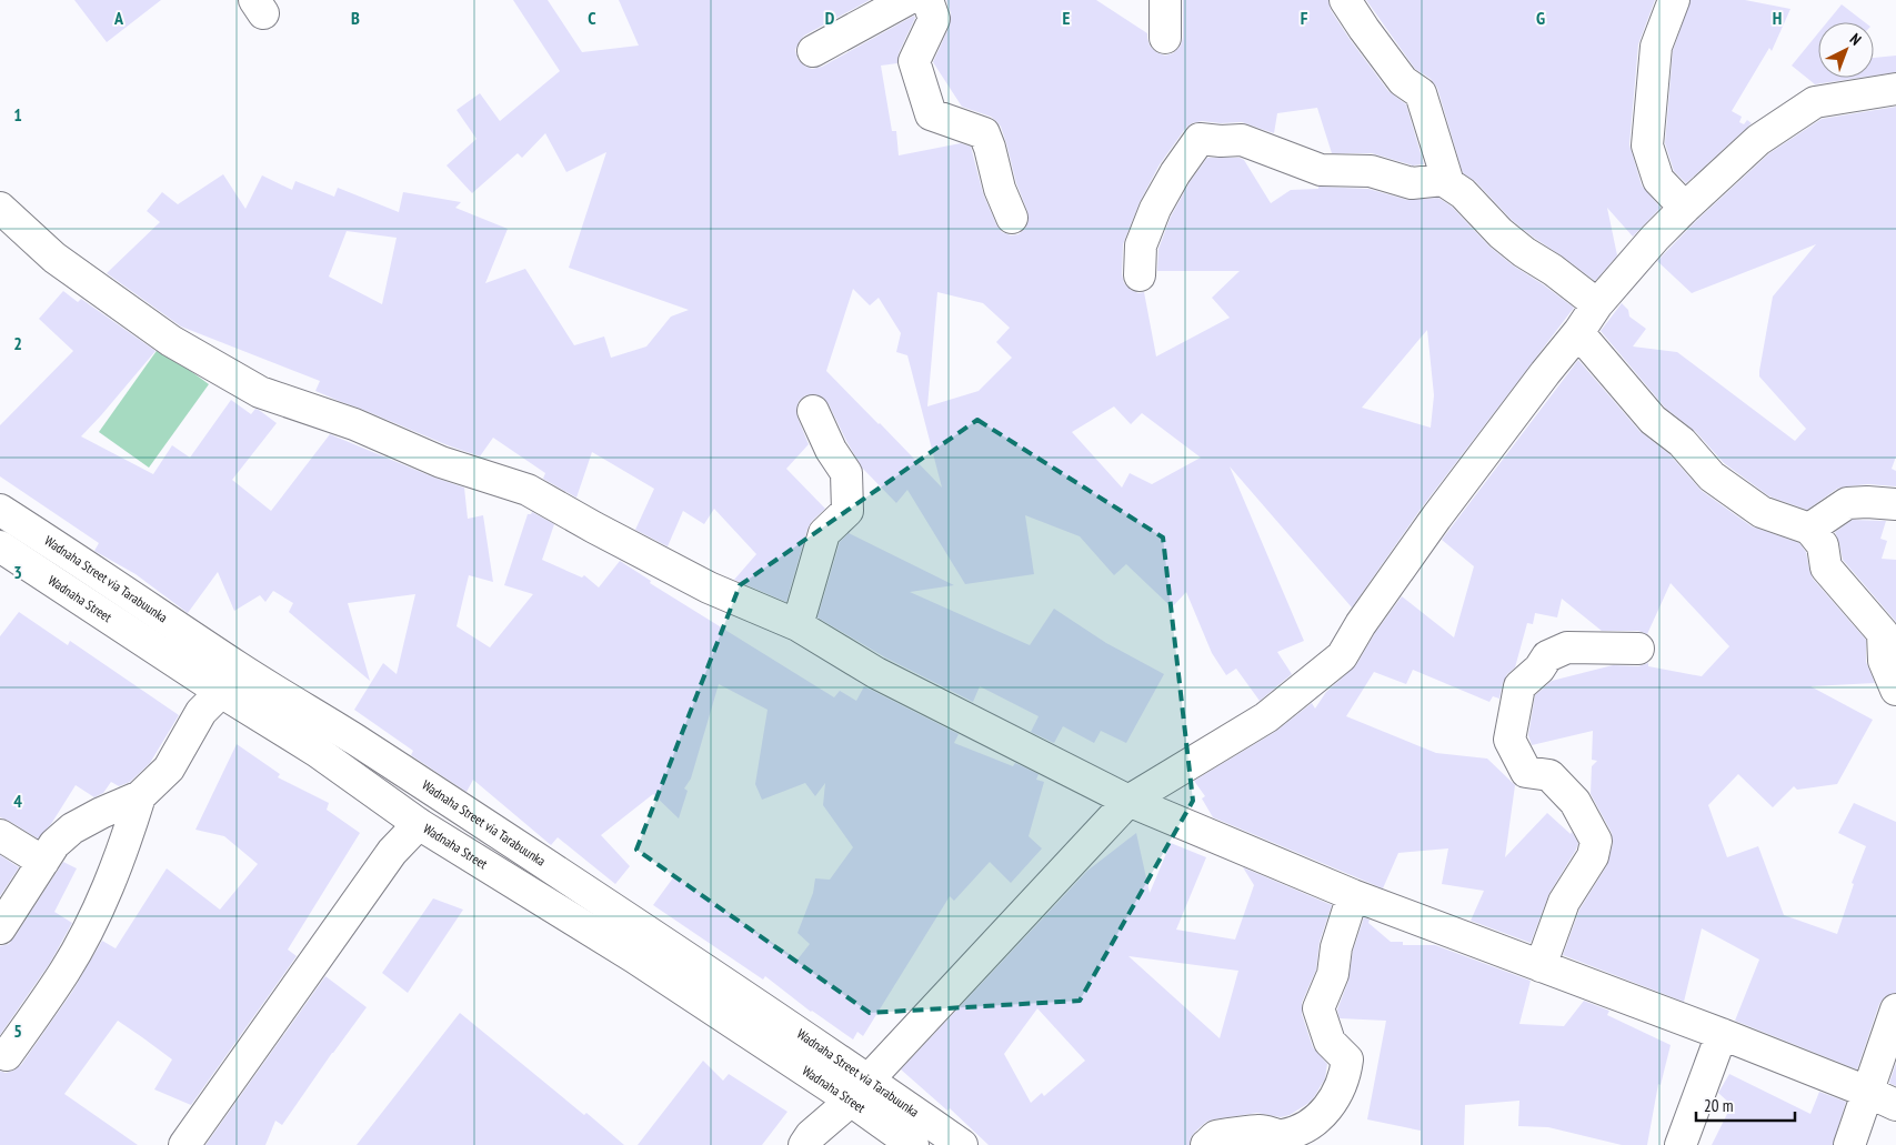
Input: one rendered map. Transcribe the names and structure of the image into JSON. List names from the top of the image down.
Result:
{
  "streets": {
    "street": ["Wadnaha Street via Tarabuunka", "Wadnaha Street"]
  },
  "crossings": [
    ["Wadnaha Street via Tarabuunka", "Wadnaha Street"]
  ],
  "scale_bar": "20 m",
  "north": "top right",
  "grid": {
    "columns": [
      "A",
      "B",
      "C",
      "D",
      "E",
      "F",
      "G",
      "H"
    ],
    "rows": [
      "1",
      "2",
      "3",
      "4",
      "5"
    ]
  }
}
